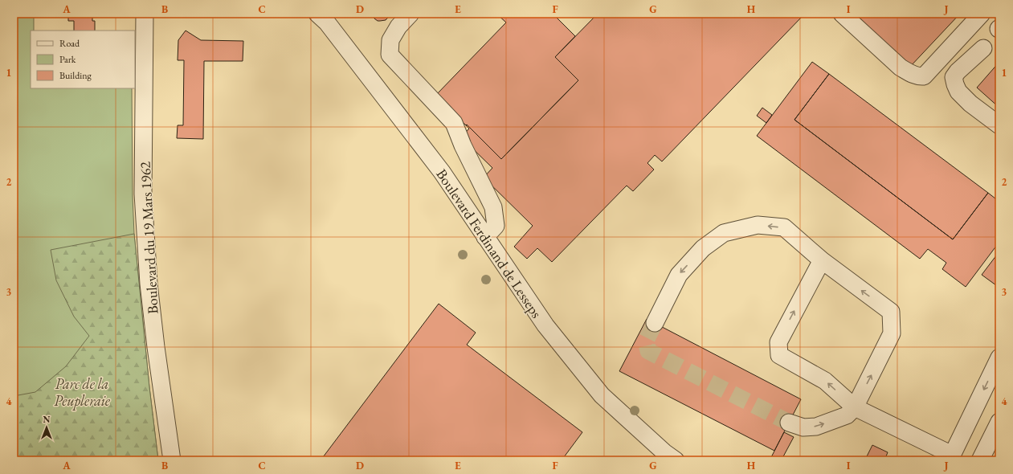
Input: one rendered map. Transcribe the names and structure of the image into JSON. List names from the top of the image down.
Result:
{
  "streets": {
    "street": ["Boulevard du 19 Mars 1962", "Boulevard Ferdinand de Lesseps"]
  },
  "parks": ["Parc de la Peupleraie"],
  "legend": ["Road", "Park", "Building"],
  "north": "top",
  "grid": {
    "columns": [
      "A",
      "B",
      "C",
      "D",
      "E",
      "F",
      "G",
      "H",
      "I",
      "J"
    ],
    "rows": [
      "1",
      "2",
      "3",
      "4"
    ]
  }
}
